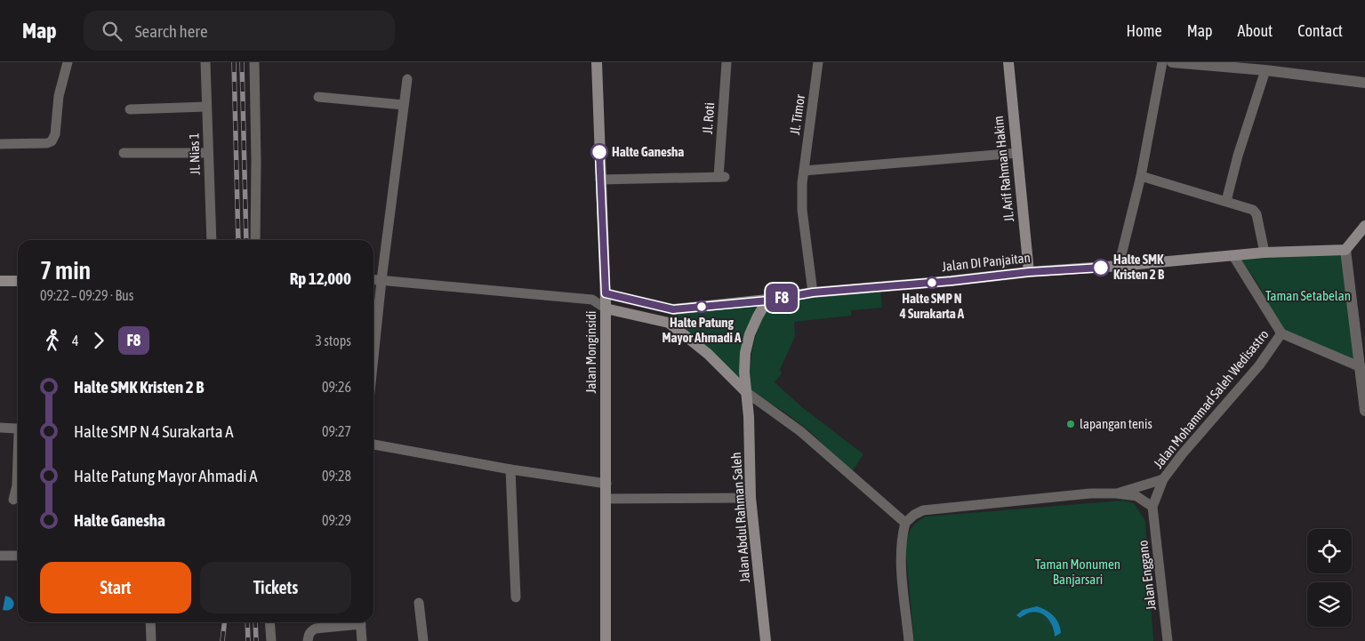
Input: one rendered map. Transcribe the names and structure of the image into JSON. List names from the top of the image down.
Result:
{
  "streets": {
    "main road": [
      "Jl. Arif Rahman Hakim",
      "Jalan DI Panjaitan",
      "Jalan Monginsidi",
      "Jalan Abdul Rahman Saleh"
    ],
    "street": [
      "Jl. Timor",
      "Jl. Roti",
      "Jl. Nias 1",
      "Jalan Mohammad Saleh Wedisastro",
      "Jalan Enggano"
    ]
  },
  "crossings": [
    ["Jl. Timor", "Jalan DI Panjaitan"],
    ["Jl. Roti", "Jalan Monginsidi"],
    ["Jl. Arif Rahman Hakim", "Jalan DI Panjaitan"],
    ["Jalan DI Panjaitan", "Jalan Monginsidi"],
    ["Jalan DI Panjaitan", "Jalan Abdul Rahman Saleh"],
    ["Jalan Mohammad Saleh Wedisastro", "Jalan Enggano"]
  ],
  "parks": ["Taman Setabelan", "Taman Monumen Banjarsari"],
  "places": [
    "Halte Ganesha",
    "Halte SMK Kristen 2 B",
    "Halte SMP N 4 Surakarta A",
    "Halte Patung Mayor Ahmadi A",
    "lapangan tenis"
  ],
  "lines": ["bus line F8"],
  "page": {
    "header": "Map",
    "search": "Search here",
    "nav": [
      "Home",
      "Map",
      "About",
      "Contact"
    ],
    "on_map": "F8",
    "heading": ["7 min", "09:22 – 09:29 · Bus", "Rp 12,000"],
    "legs": ["4", "F8", "3 stops"],
    "list": [
      {
        "name": "Halte SMK Kristen 2 B",
        "value": "09:26"
      },
      {
        "name": "Halte SMP N 4 Surakarta A",
        "value": "09:27"
      },
      {
        "name": "Halte Patung Mayor Ahmadi A",
        "value": "09:28"
      },
      {
        "name": "Halte Ganesha",
        "value": "09:29"
      }
    ],
    "buttons": ["Start", "Tickets"]
  }
}
